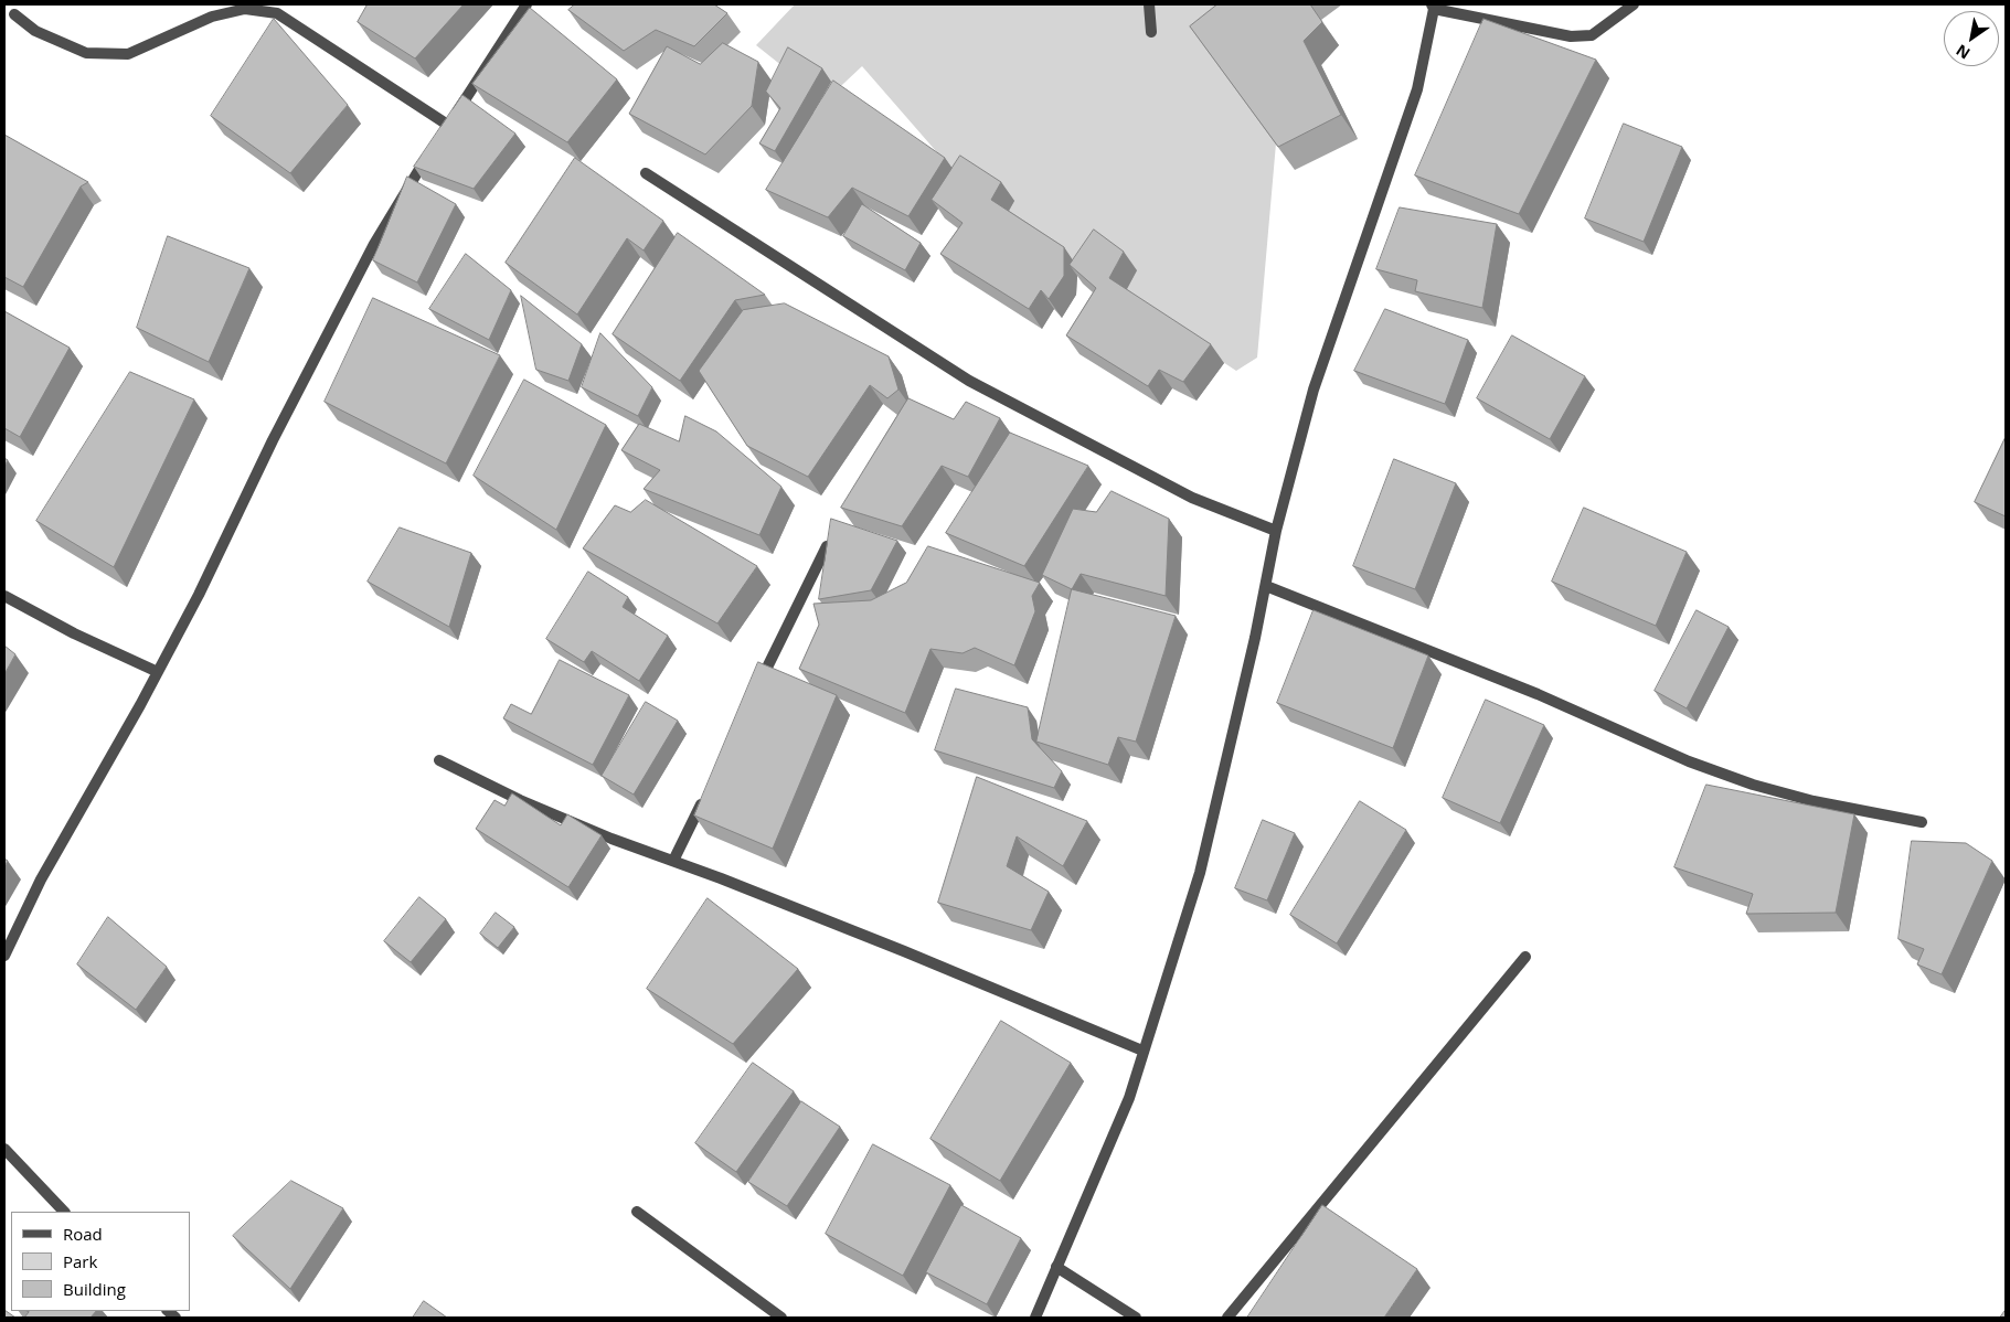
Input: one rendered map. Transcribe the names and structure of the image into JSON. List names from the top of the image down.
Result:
{
  "legend": ["Road", "Park", "Building"],
  "north": "bottom left"
}
